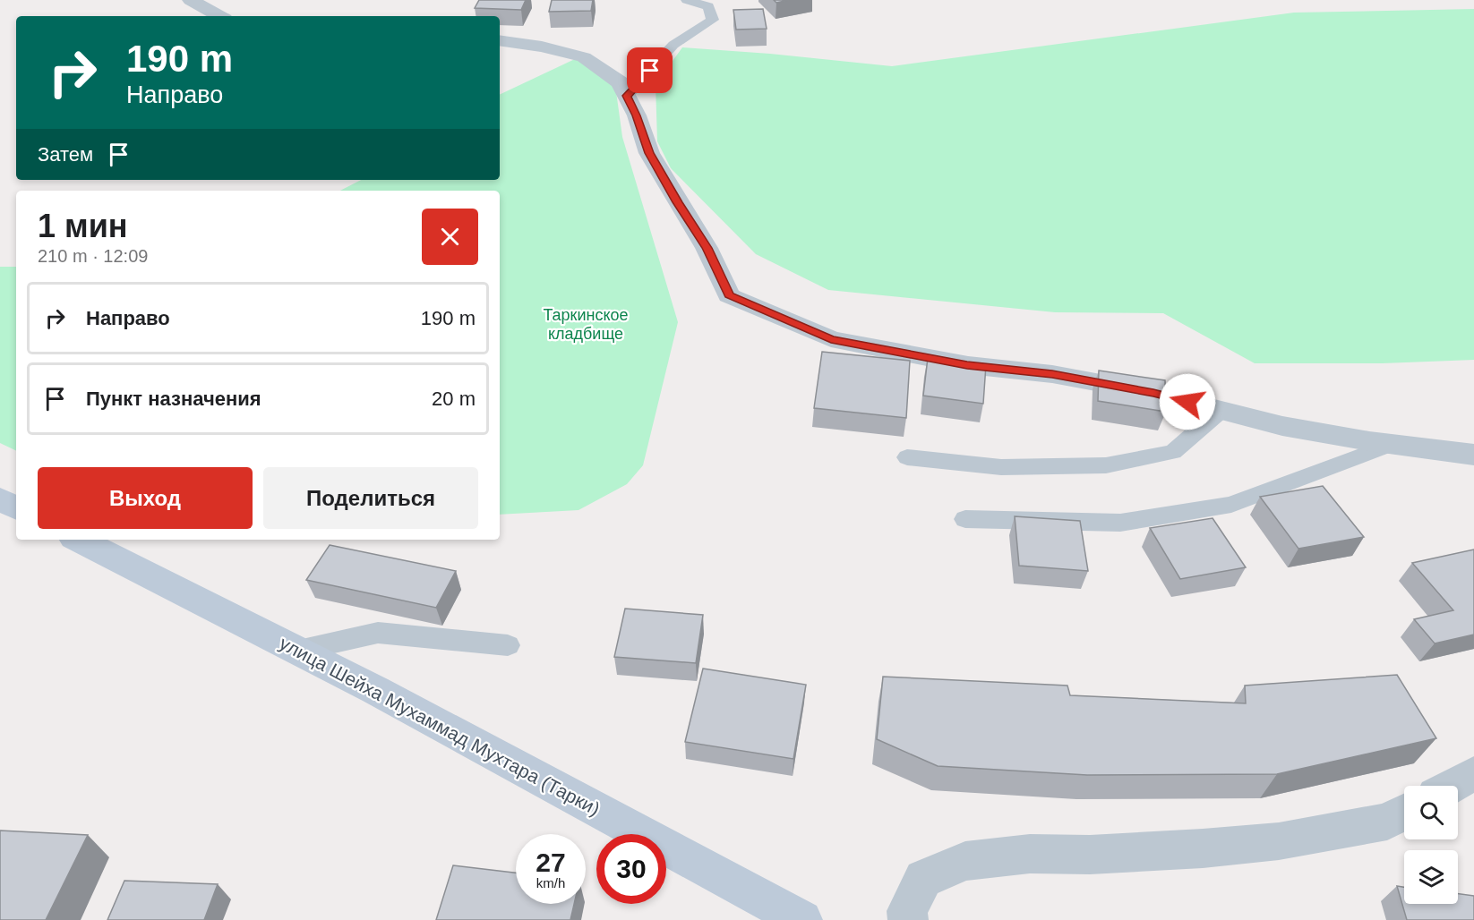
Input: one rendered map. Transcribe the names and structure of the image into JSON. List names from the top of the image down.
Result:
{
  "streets": {
    "street": ["улица Шейха Мухаммад Мухтара (Тарки)"]
  },
  "parks": ["Таркинское кладбище"],
  "page": {
    "turn": ["190 m", "Направо"],
    "then": "Затем",
    "heading": ["1 мин", "210 m · 12:09"],
    "list": [
      {
        "name": "Направо",
        "value": "190 m"
      },
      {
        "name": "Пункт назначения",
        "value": "20 m"
      }
    ],
    "buttons": ["Выход", "Поделиться"],
    "speed": "27 km/h",
    "limit": "30"
  }
}
